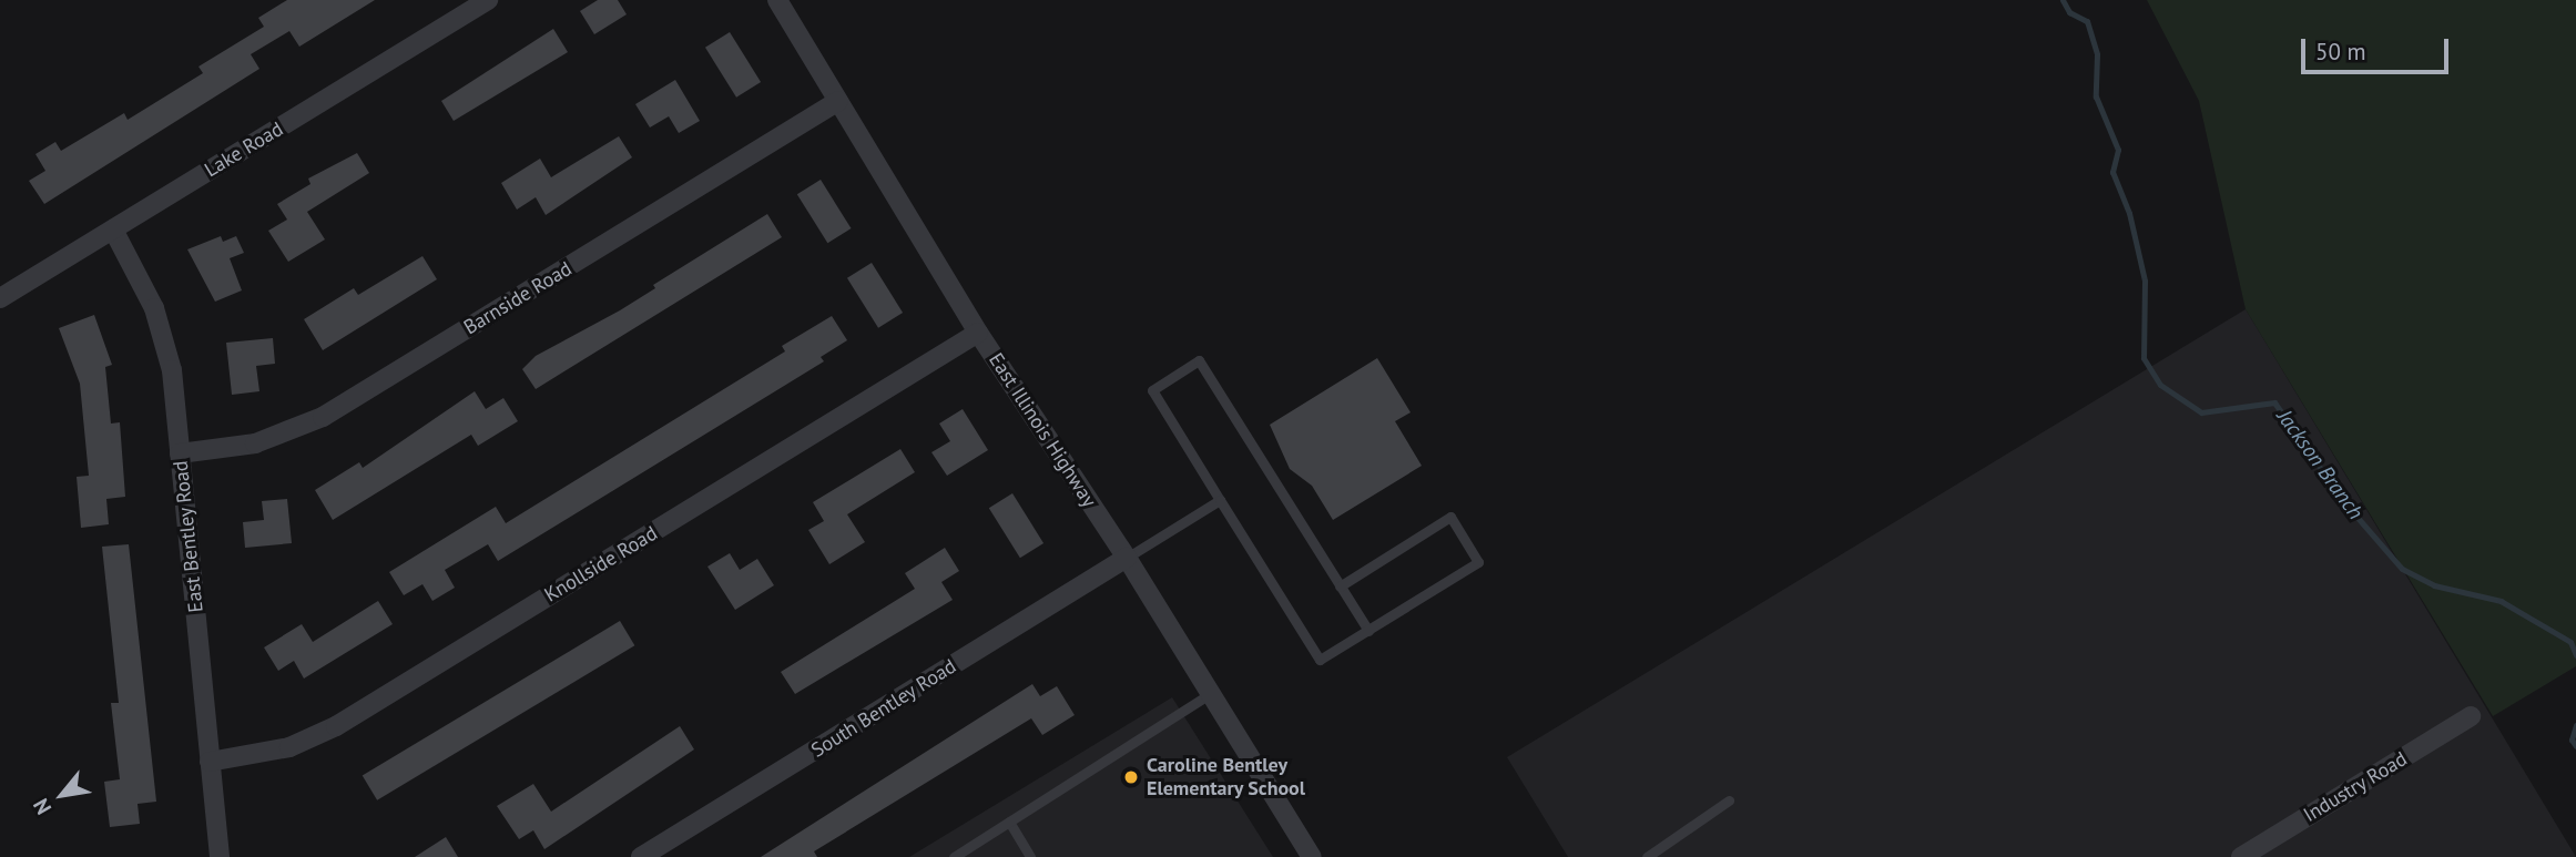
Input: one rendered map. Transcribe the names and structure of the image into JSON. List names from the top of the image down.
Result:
{
  "streets": {
    "street": [
      "Lake Road",
      "Barnside Road",
      "East Illinois Highway",
      "East Bentley Road",
      "Knollside Road",
      "South Bentley Road",
      "Industry Road"
    ]
  },
  "crossings": [
    ["Lake Road", "East Bentley Road"],
    ["Barnside Road", "East Illinois Highway"],
    ["Barnside Road", "East Bentley Road"],
    ["East Illinois Highway", "Knollside Road"],
    ["East Illinois Highway", "South Bentley Road"],
    ["East Bentley Road", "Knollside Road"]
  ],
  "water": ["Jackson Branch"],
  "places": ["Caroline Bentley Elementary School"],
  "scale_bar": "50 m",
  "north": "bottom left"
}
